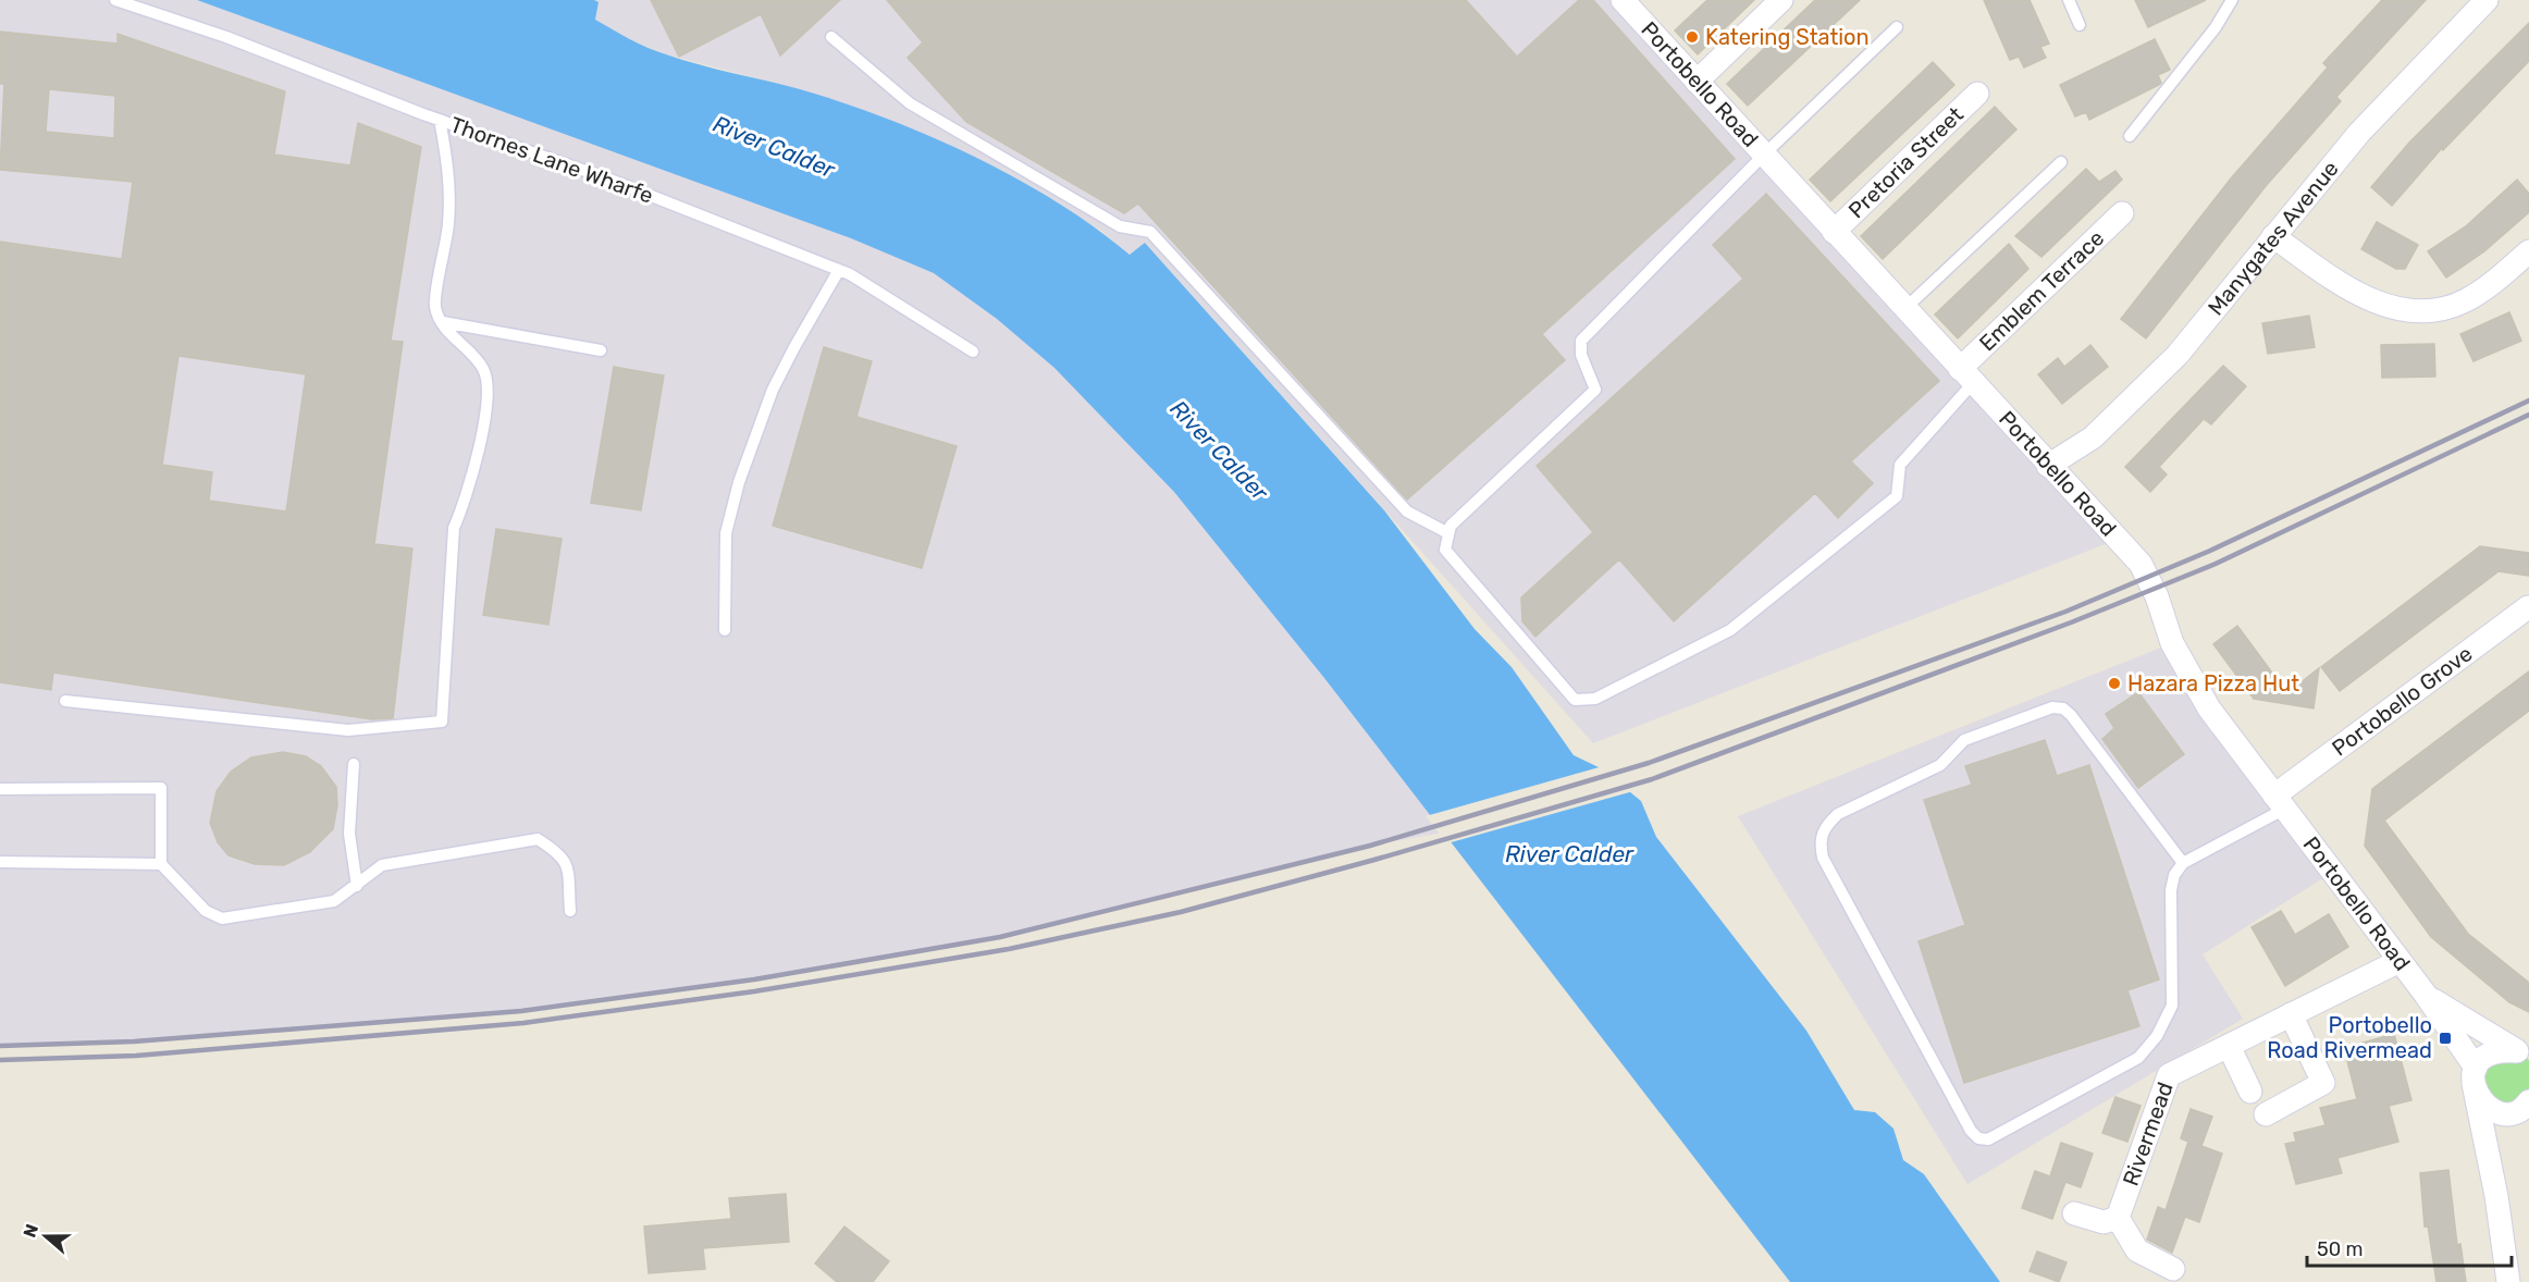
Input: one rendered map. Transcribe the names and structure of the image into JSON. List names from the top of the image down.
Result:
{
  "streets": {
    "street": [
      "Portobello Road",
      "Pretoria Street",
      "Manygates Avenue",
      "Emblem Terrace",
      "Portobello Grove",
      "Rivermead"
    ],
    "lane": ["Thornes Lane Wharfe"]
  },
  "crossings": [
    ["Portobello Road", "Pretoria Street"],
    ["Portobello Road", "Manygates Avenue"],
    ["Portobello Road", "Emblem Terrace"],
    ["Portobello Road", "Portobello Grove"],
    ["Portobello Road", "Rivermead"]
  ],
  "water": ["River Calder"],
  "places": {
    "other": ["Katering Station", "Hazara Pizza Hut"],
    "transit": ["Portobello Road Rivermead"]
  },
  "scale_bar": "50 m",
  "north": "left"
}
